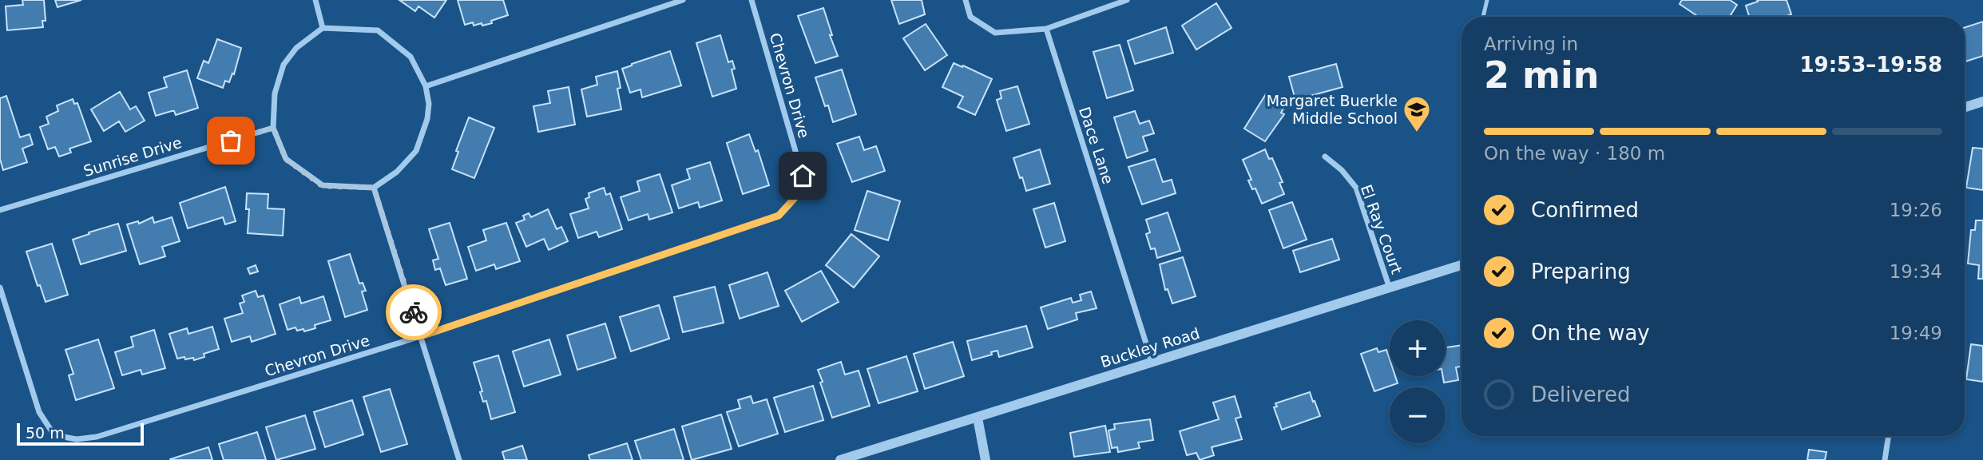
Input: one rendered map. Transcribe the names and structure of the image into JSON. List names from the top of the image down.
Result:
{
  "streets": {
    "street": [
      "Chevron Drive",
      "Dace Lane",
      "Sunrise Drive",
      "El Ray Court",
      "Buckley Road"
    ]
  },
  "crossings": [
    ["Dace Lane", "Buckley Road"],
    ["El Ray Court", "Buckley Road"]
  ],
  "places": {
    "school or university": ["Margaret Buerkle Middle School"]
  },
  "scale_bar": "50 m",
  "page": {
    "heading": ["2 min", "Arriving in", "19:53–19:58"],
    "bar": "On the way · 180 m",
    "list": [
      ["Confirmed", "19:26"],
      ["Preparing", "19:34"],
      ["On the way", "19:49"],
      "Delivered"
    ],
    "map_buttons": ["+", "−"],
    "scale": "50 m"
  }
}
